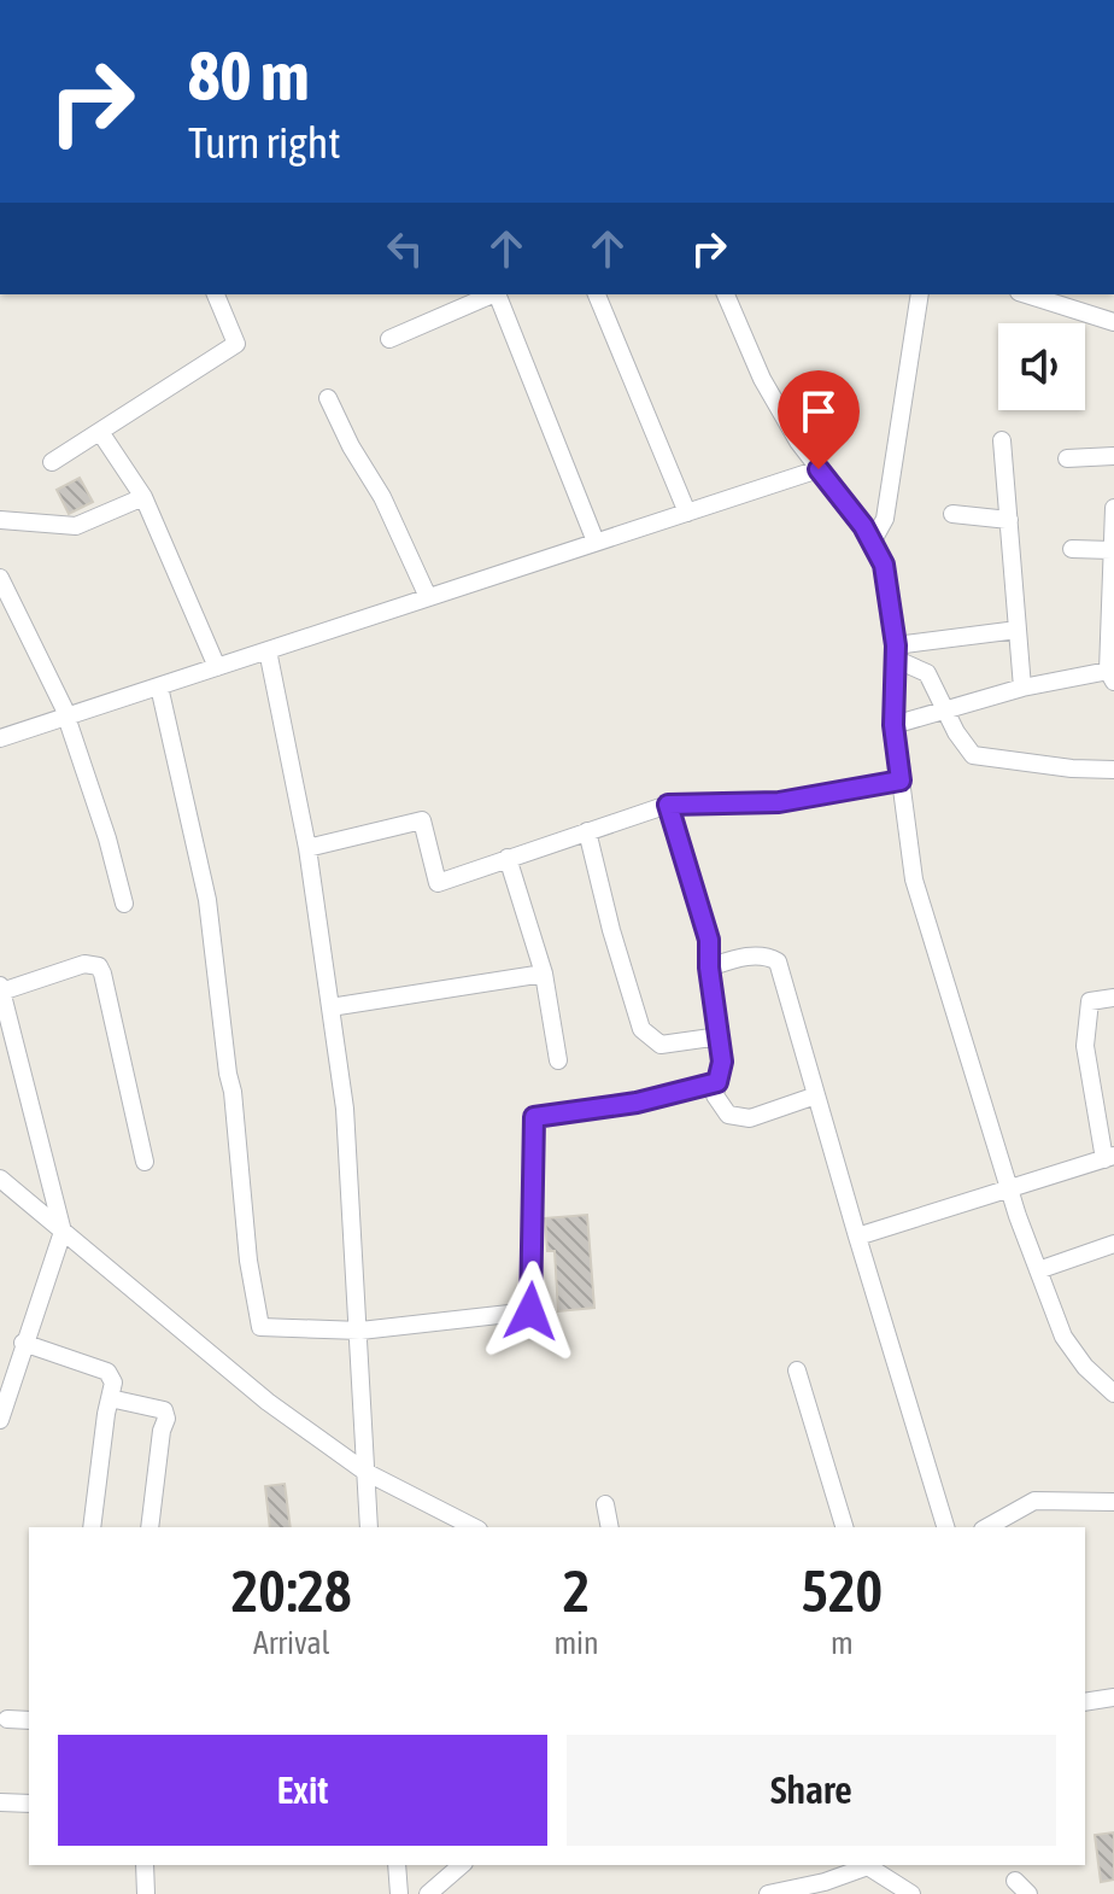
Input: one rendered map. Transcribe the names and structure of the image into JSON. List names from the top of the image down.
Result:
{
  "page": {
    "turn": ["80 m", "Turn right"],
    "eta": [
      "20:28",
      "Arrival",
      "2",
      "min",
      "520",
      "m"
    ],
    "buttons": ["Exit", "Share"]
  }
}
